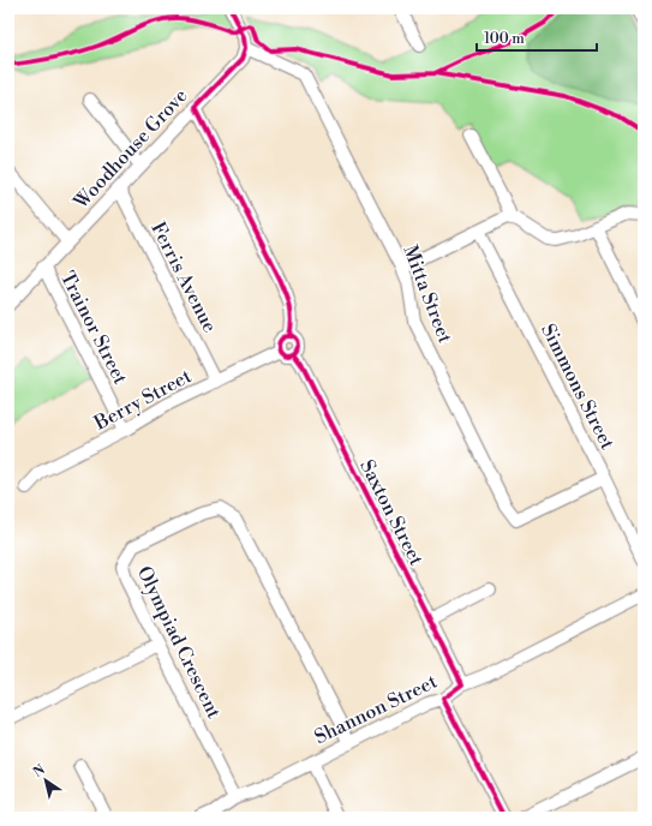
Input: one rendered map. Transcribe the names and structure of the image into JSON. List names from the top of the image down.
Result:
{
  "streets": {
    "street": [
      "Woodhouse Grove",
      "Ferris Avenue",
      "Mitta Street",
      "Trainor Street",
      "Simmons Street",
      "Berry Street",
      "Saxton Street",
      "Olympiad Crescent",
      "Shannon Street"
    ]
  },
  "crossings": [
    ["Woodhouse Grove", "Ferris Avenue"],
    ["Woodhouse Grove", "Mitta Street"],
    ["Woodhouse Grove", "Trainor Street"],
    ["Ferris Avenue", "Berry Street"],
    ["Mitta Street", "Simmons Street"],
    ["Trainor Street", "Berry Street"],
    ["Berry Street", "Saxton Street"],
    ["Saxton Street", "Shannon Street"],
    ["Olympiad Crescent", "Shannon Street"]
  ],
  "scale_bar": "100 m",
  "north": "top left"
}
